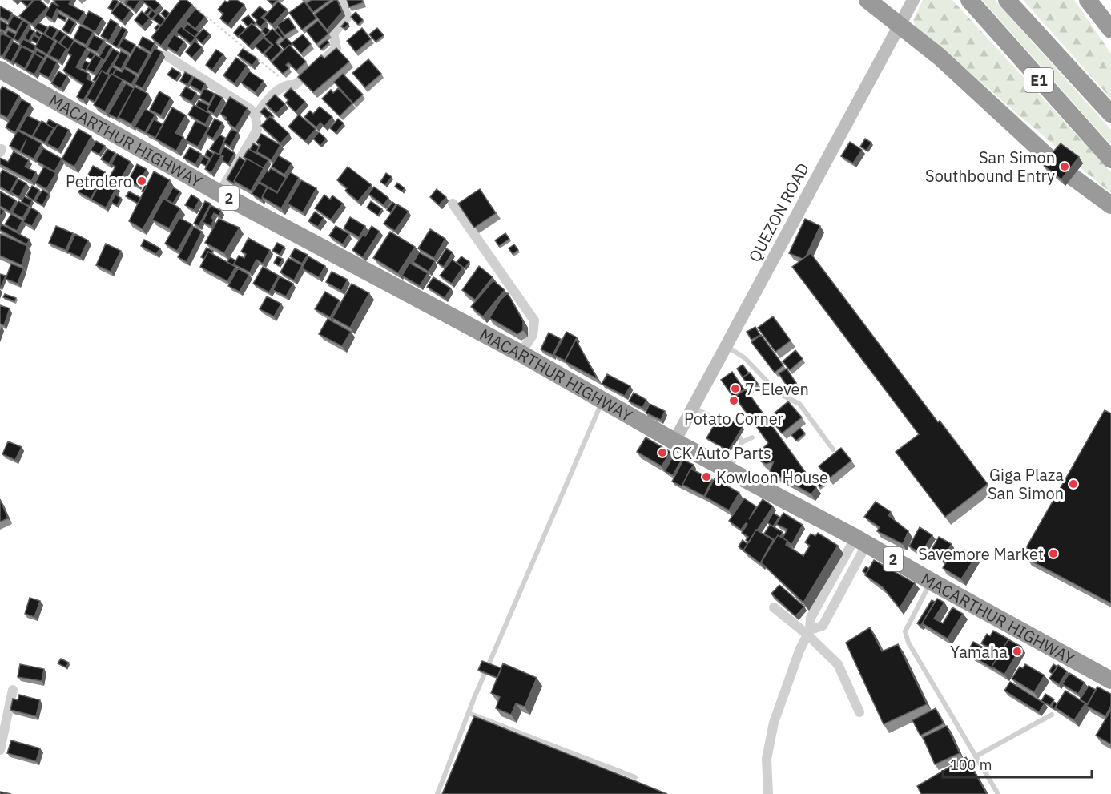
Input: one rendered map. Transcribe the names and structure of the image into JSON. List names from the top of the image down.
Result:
{
  "streets": {
    "highway": ["E1", "MACARTHUR HIGHWAY", "2"],
    "main road": ["QUEZON ROAD"]
  },
  "crossings": [
    ["MACARTHUR HIGHWAY", "QUEZON ROAD"]
  ],
  "places": [
    "San Simon Southbound Entry",
    "Petrolero",
    "7-Eleven",
    "Potato Corner",
    "CK Auto Parts",
    "Kowloon House",
    "Giga Plaza San Simon",
    "Savemore Market",
    "Yamaha"
  ],
  "scale_bar": "100 m"
}
